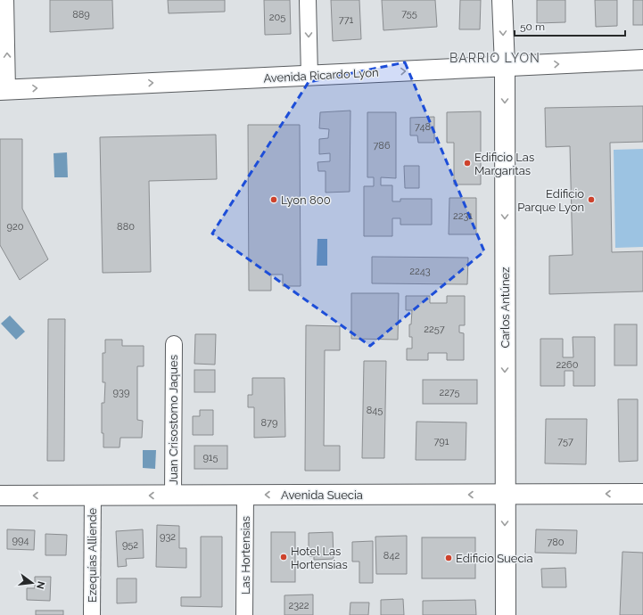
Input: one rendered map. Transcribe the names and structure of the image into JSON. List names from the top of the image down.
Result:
{
  "streets": {
    "street": [
      "Avenida Ricardo Lyon",
      "Carlos Antúnez",
      "Juan Crisostomo Jaques",
      "Avenida Suecia",
      "Ezequías Alliende",
      "Las Hortensias"
    ]
  },
  "crossings": [
    ["Avenida Ricardo Lyon", "Carlos Antúnez"],
    ["Carlos Antúnez", "Avenida Suecia"],
    ["Juan Crisostomo Jaques", "Avenida Suecia"],
    ["Avenida Suecia", "Ezequías Alliende"],
    ["Avenida Suecia", "Las Hortensias"]
  ],
  "one_way": ["Avenida Ricardo Lyon", "Carlos Antúnez", "Avenida Suecia"],
  "districts": ["BARRIO LYON"],
  "places": [
    "Edificio Las Margaritas",
    "Lyon 800",
    "Edificio Parque Lyon",
    "Hotel Las Hortensias",
    "Edificio Suecia"
  ],
  "house_numbers": [
    "755",
    "889",
    "205",
    "771",
    "748",
    "786",
    "2231",
    "920",
    "880",
    "2243",
    "2257",
    "2260",
    "939",
    "2275",
    "845",
    "879",
    "791",
    "757",
    "915",
    "932",
    "994",
    "780",
    "952",
    "842",
    "2322"
  ],
  "scale_bar": "50 m",
  "north": "right"
}
